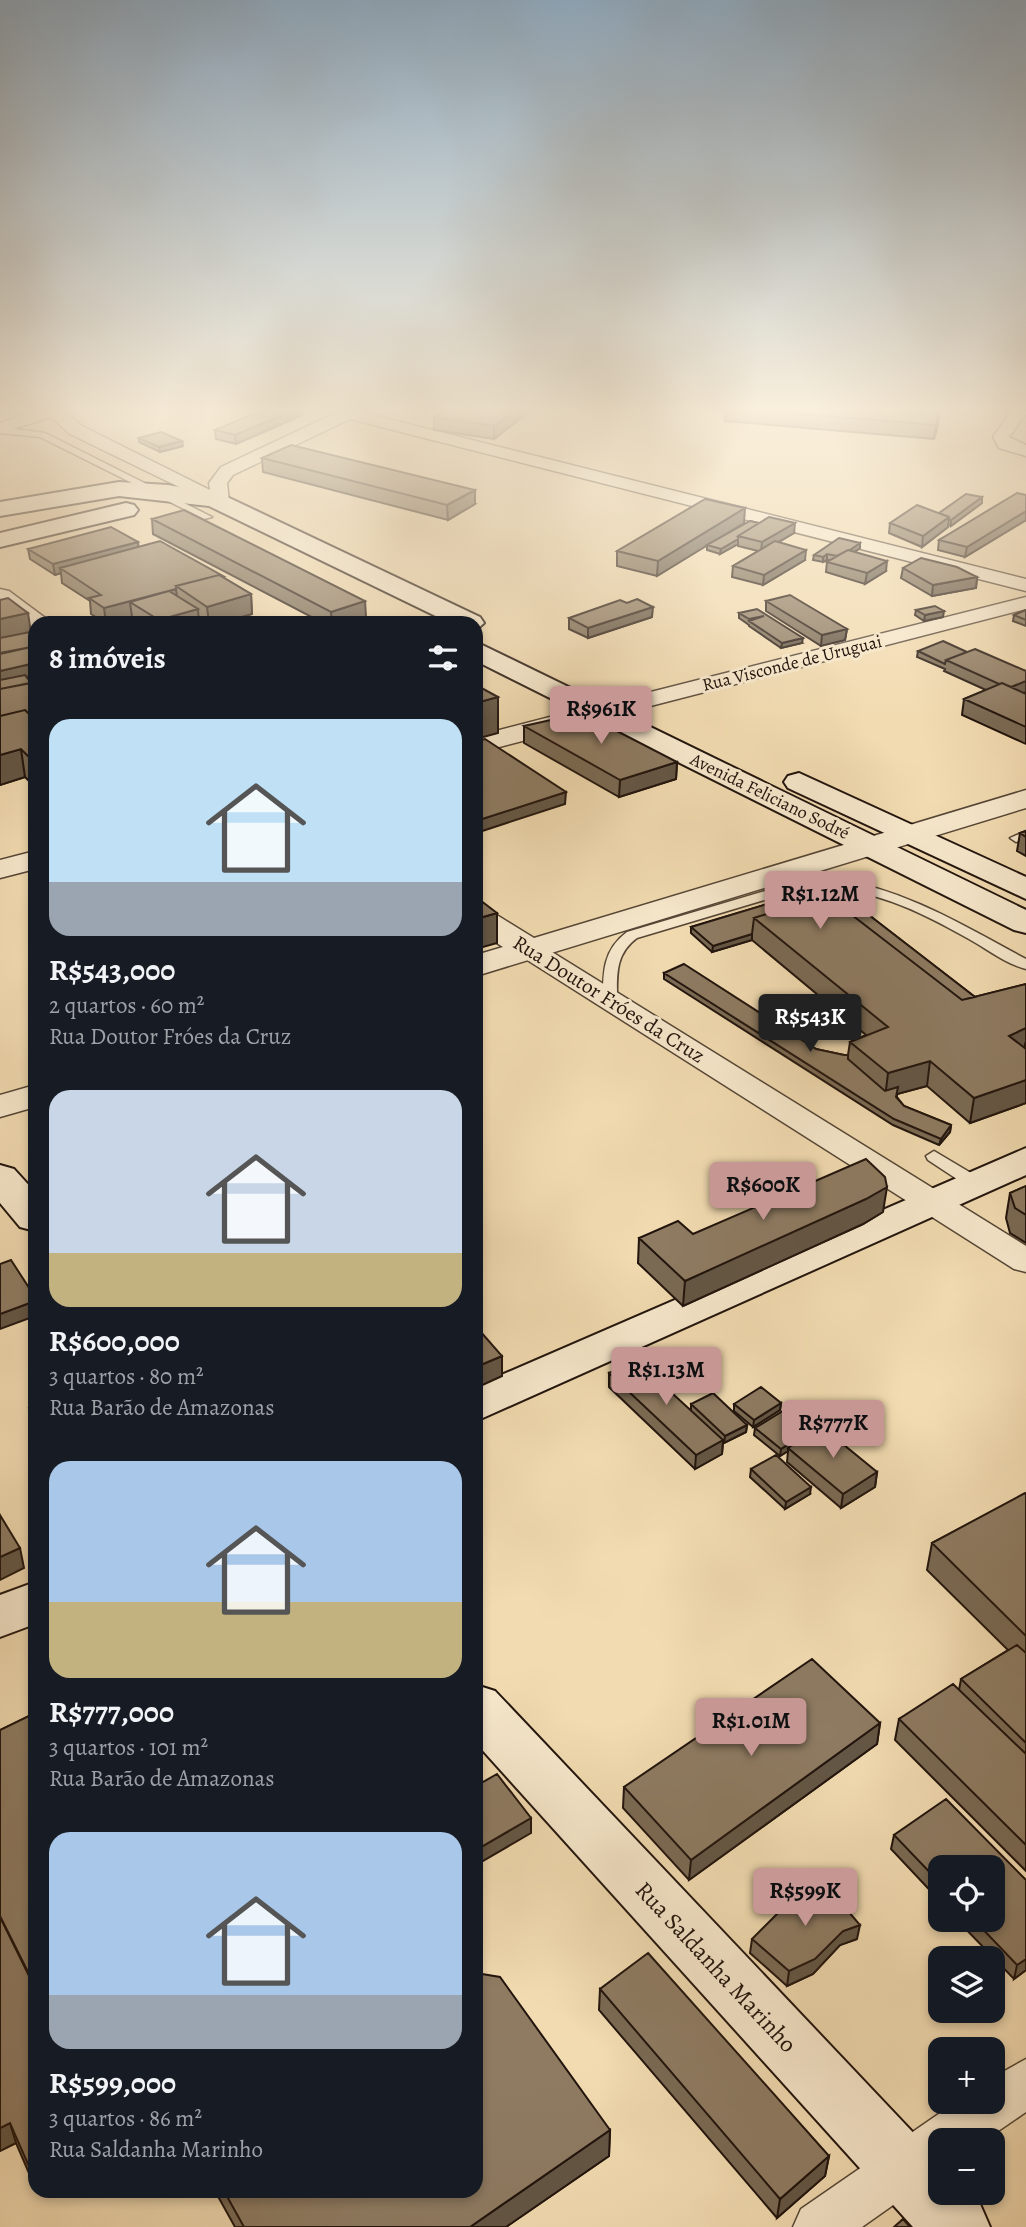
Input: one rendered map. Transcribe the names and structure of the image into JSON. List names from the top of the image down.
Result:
{
  "streets": {
    "main road": ["Avenida Feliciano Sodré", "Rua Saldanha Marinho"],
    "street": ["Rua Visconde de Uruguai", "Rua Doutor Fróes da Cruz"]
  },
  "crossings": [
    ["Rua Visconde de Uruguai", "Avenida Feliciano Sodré"]
  ],
  "page": {
    "heading": "8 imóveis",
    "price": [
      "R$961K",
      "R$1.12M",
      "R$543K",
      "R$600K",
      "R$1.13M",
      "R$777K",
      "R$1.01M",
      "R$599K"
    ],
    "list": [
      {
        "name": "R$543,000",
        "note": "2 quartos · 60 m² · Rua Doutor Fróes da Cruz"
      },
      {
        "name": "R$600,000",
        "note": "3 quartos · 80 m² · Rua Barão de Amazonas"
      },
      {
        "name": "R$777,000",
        "note": "3 quartos · 101 m² · Rua Barão de Amazonas"
      },
      {
        "name": "R$599,000",
        "note": "3 quartos · 86 m² · Rua Saldanha Marinho"
      }
    ],
    "map_buttons": ["+", "−"]
  }
}
